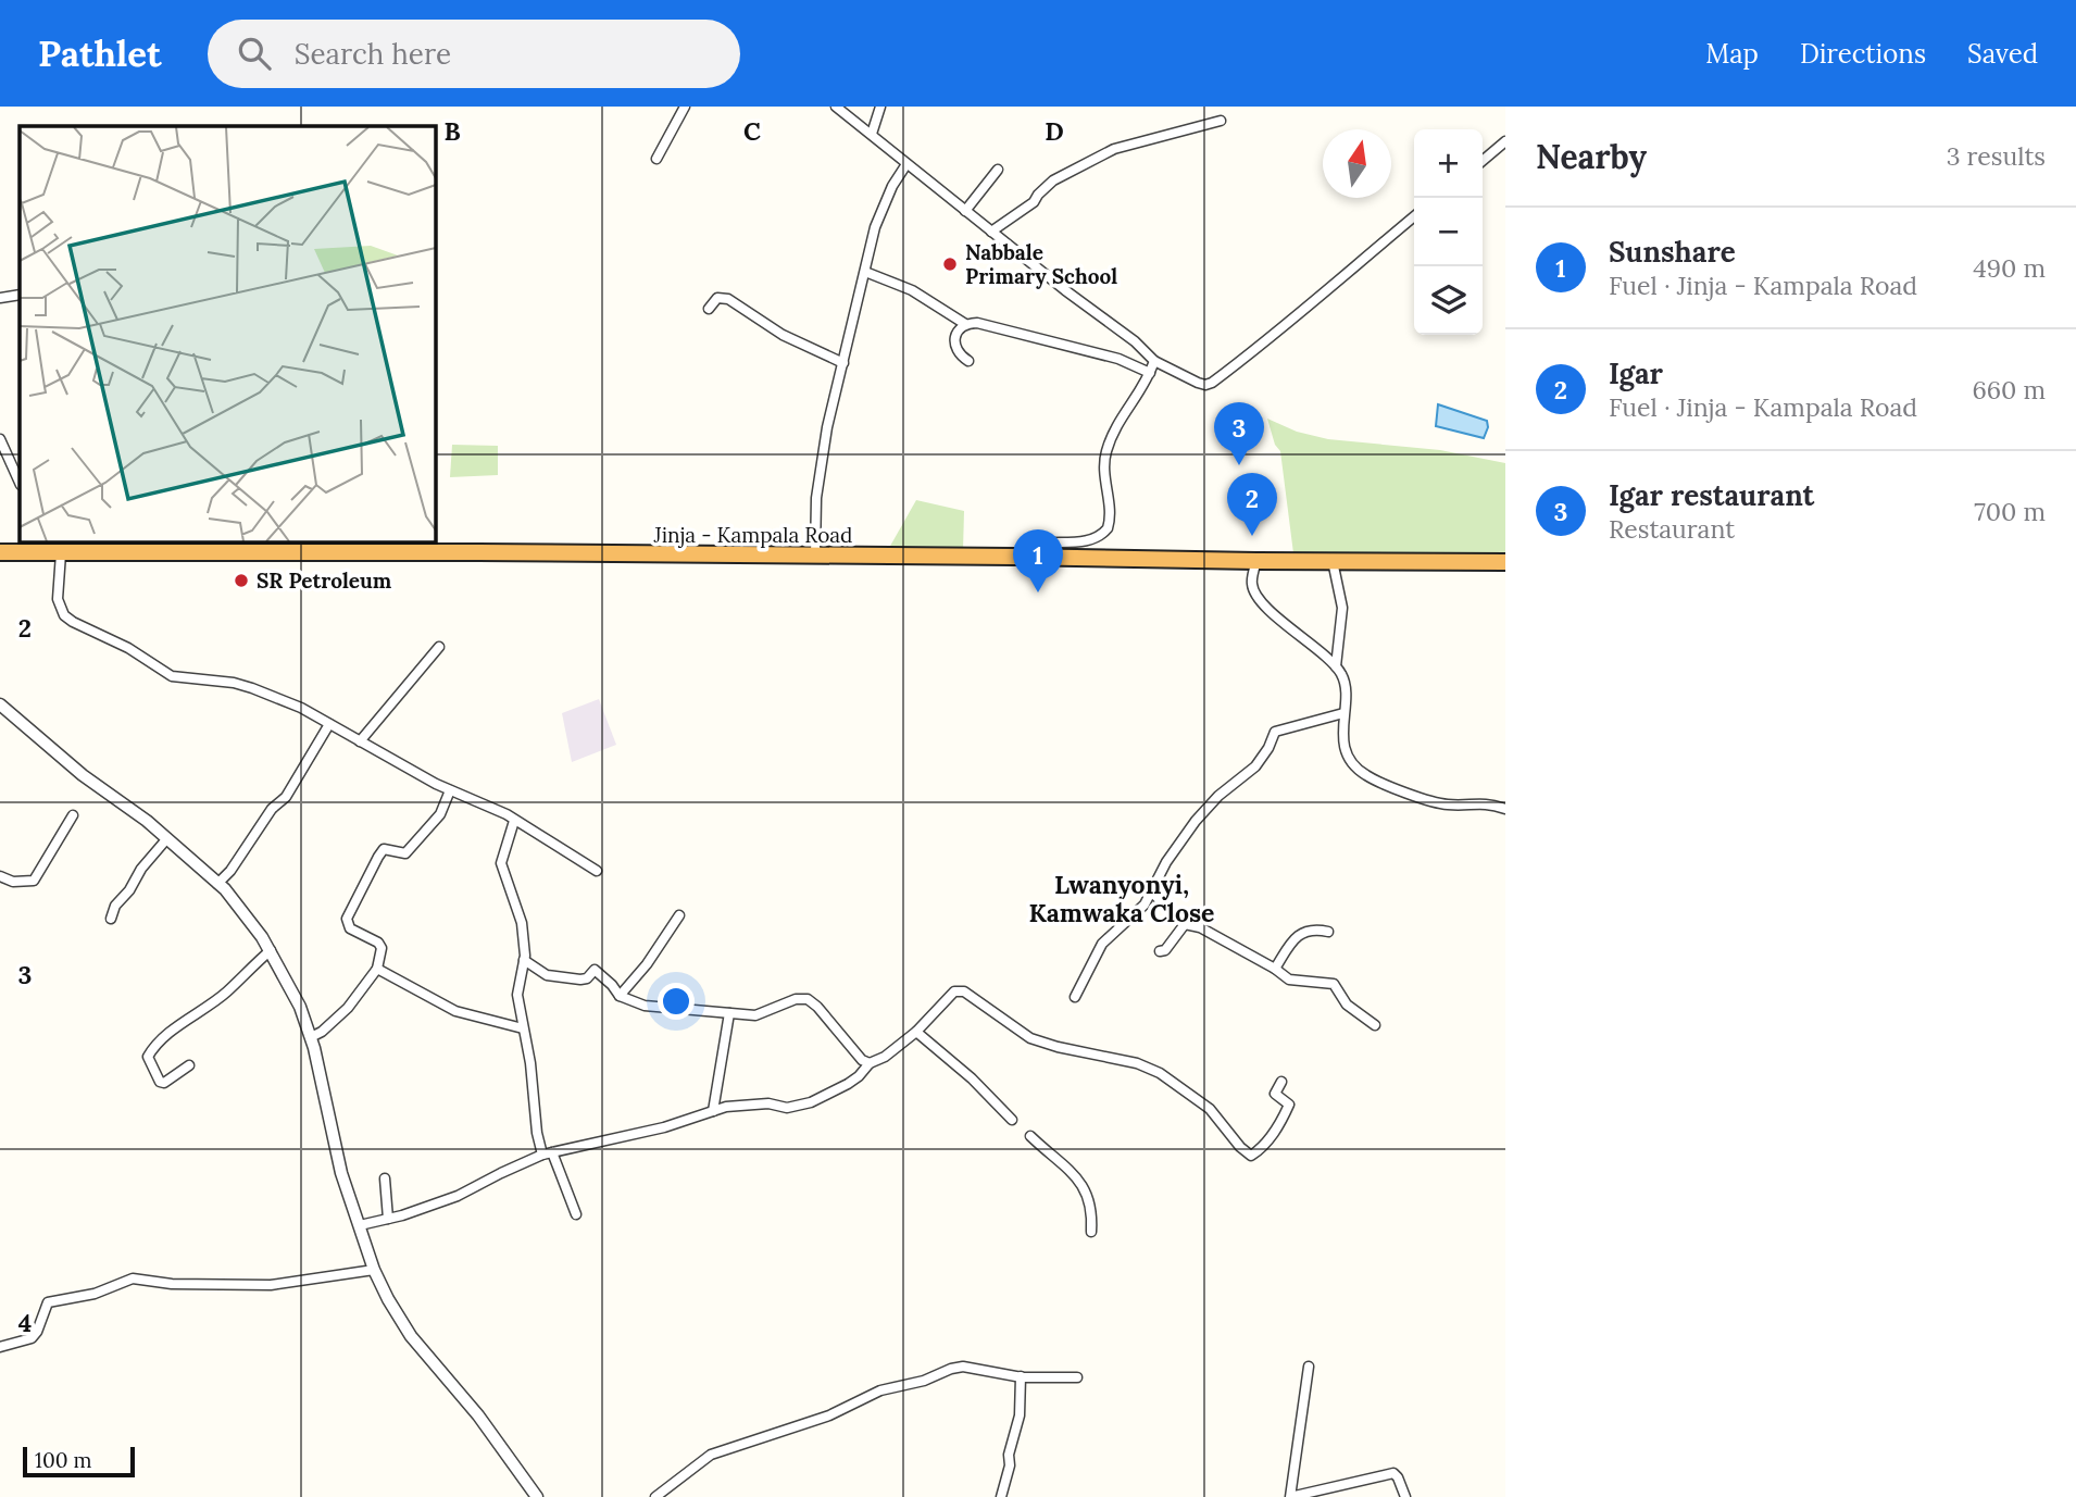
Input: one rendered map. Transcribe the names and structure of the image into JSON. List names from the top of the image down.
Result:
{
  "streets": {
    "highway": ["Jinja - Kampala Road"]
  },
  "districts": ["Lwanyonyi, Kamwaka Close"],
  "places": ["Nabbale Primary School", "SR Petroleum"],
  "scale_bar": "100 m",
  "north": "top",
  "page": {
    "header": "Pathlet",
    "search": "Search here",
    "nav": ["Map", "Directions", "Saved"],
    "heading": ["Nearby", "3 results"],
    "map_buttons": ["+", "−"],
    "list": [
      {
        "mark": "1",
        "name": "Sunshare",
        "note": "Fuel · Jinja - Kampala Road",
        "value": "490 m"
      },
      {
        "mark": "2",
        "name": "Igar",
        "note": "Fuel · Jinja - Kampala Road",
        "value": "660 m"
      },
      {
        "mark": "3",
        "name": "Igar restaurant",
        "note": "Restaurant",
        "value": "700 m"
      }
    ],
    "pins": ["3", "2", "1"],
    "scale": "100 m"
  },
  "grid": {
    "columns": ["B", "C", "D"],
    "rows": ["2", "3", "4"]
  }
}
